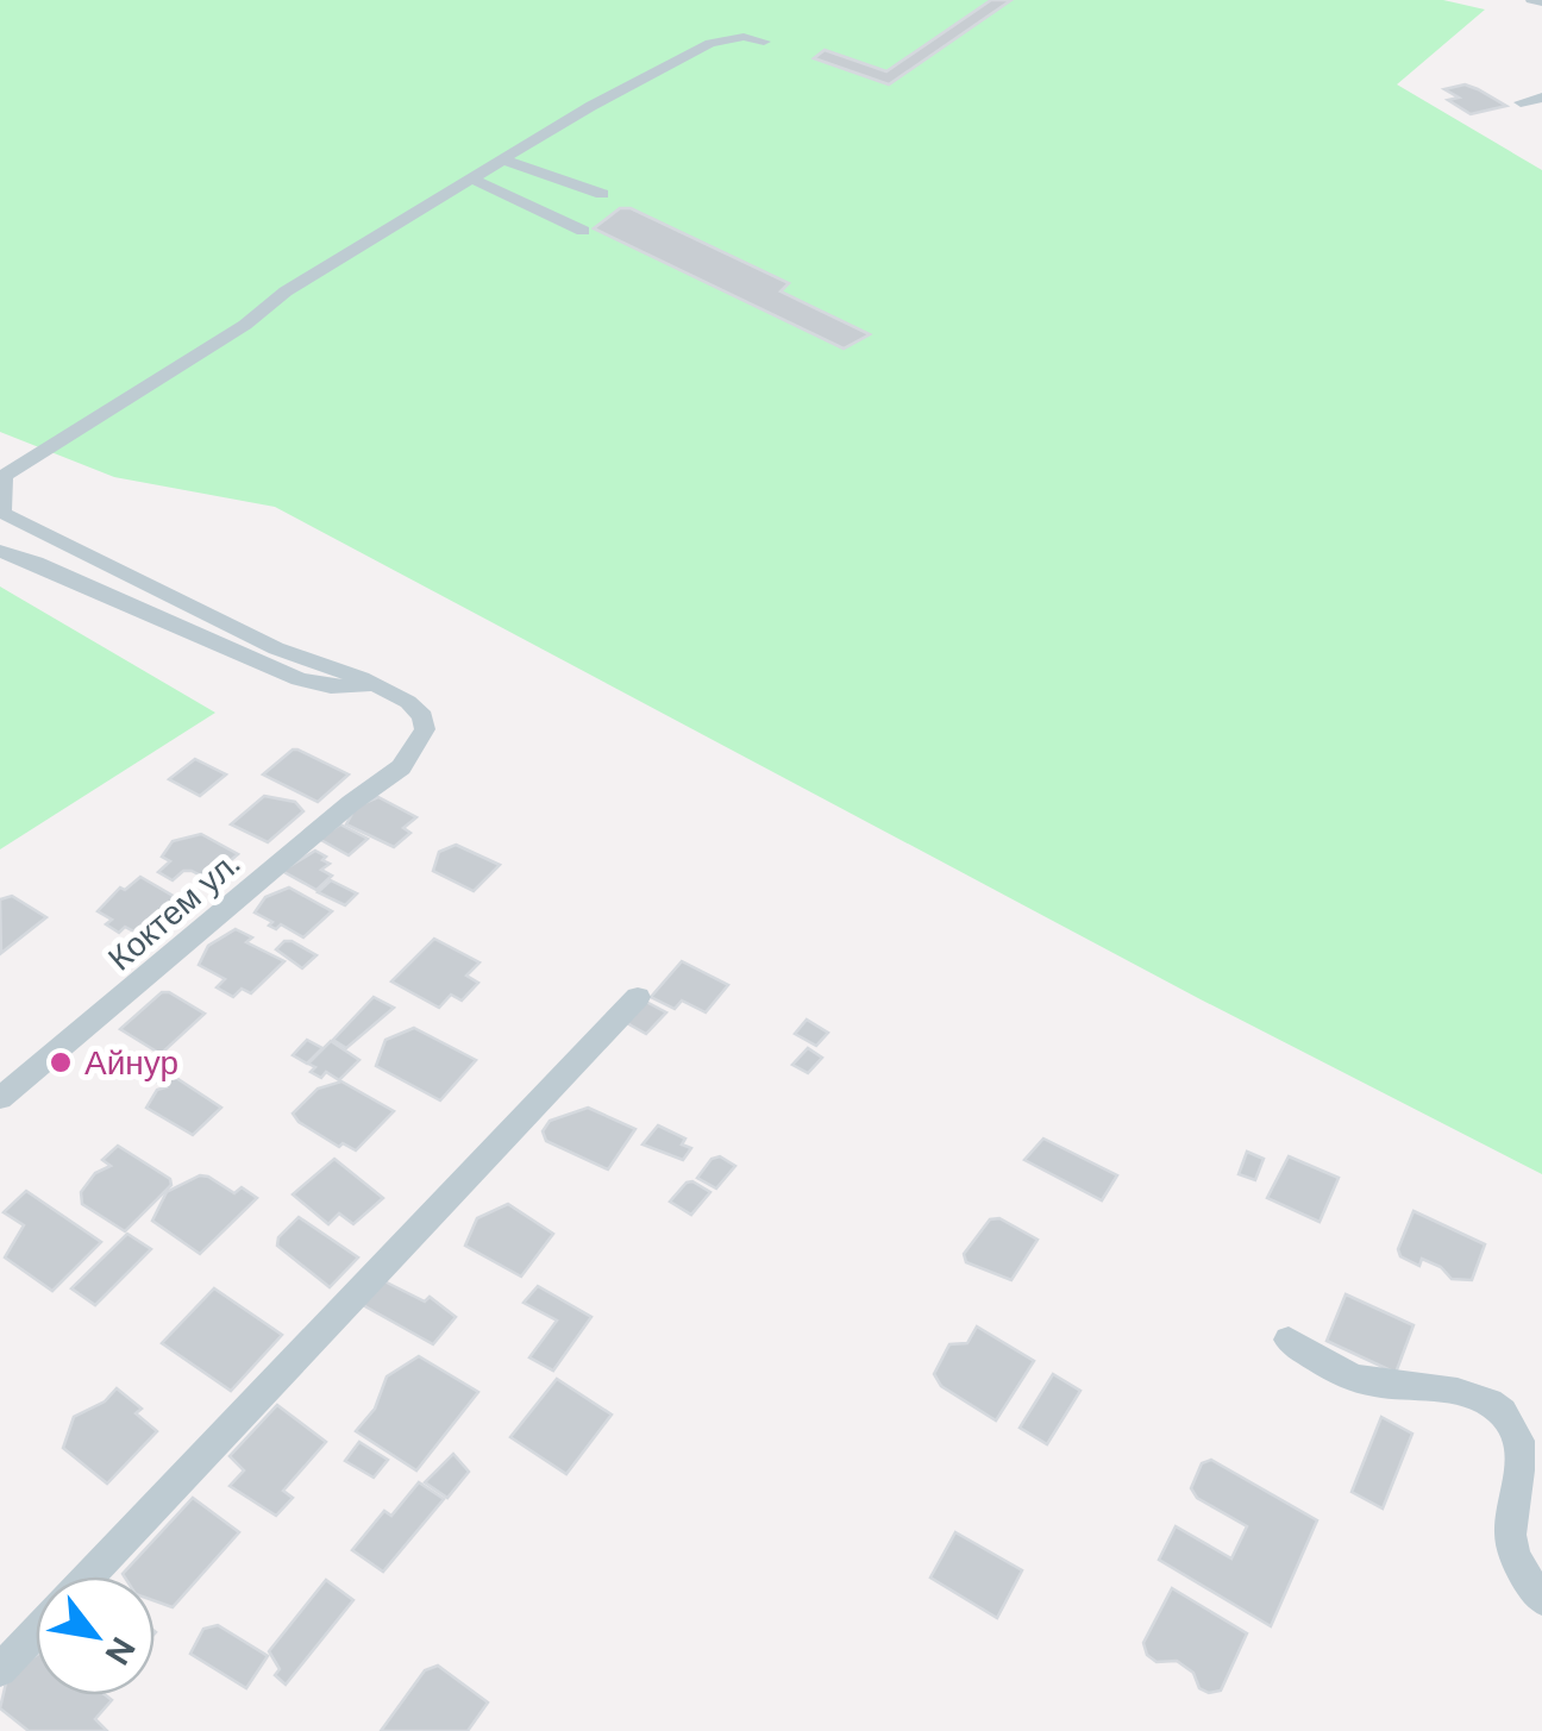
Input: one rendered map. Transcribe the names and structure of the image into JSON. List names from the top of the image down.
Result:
{
  "streets": {
    "street": ["Коктем ул."]
  },
  "places": ["Айнур"],
  "north": "bottom right"
}
